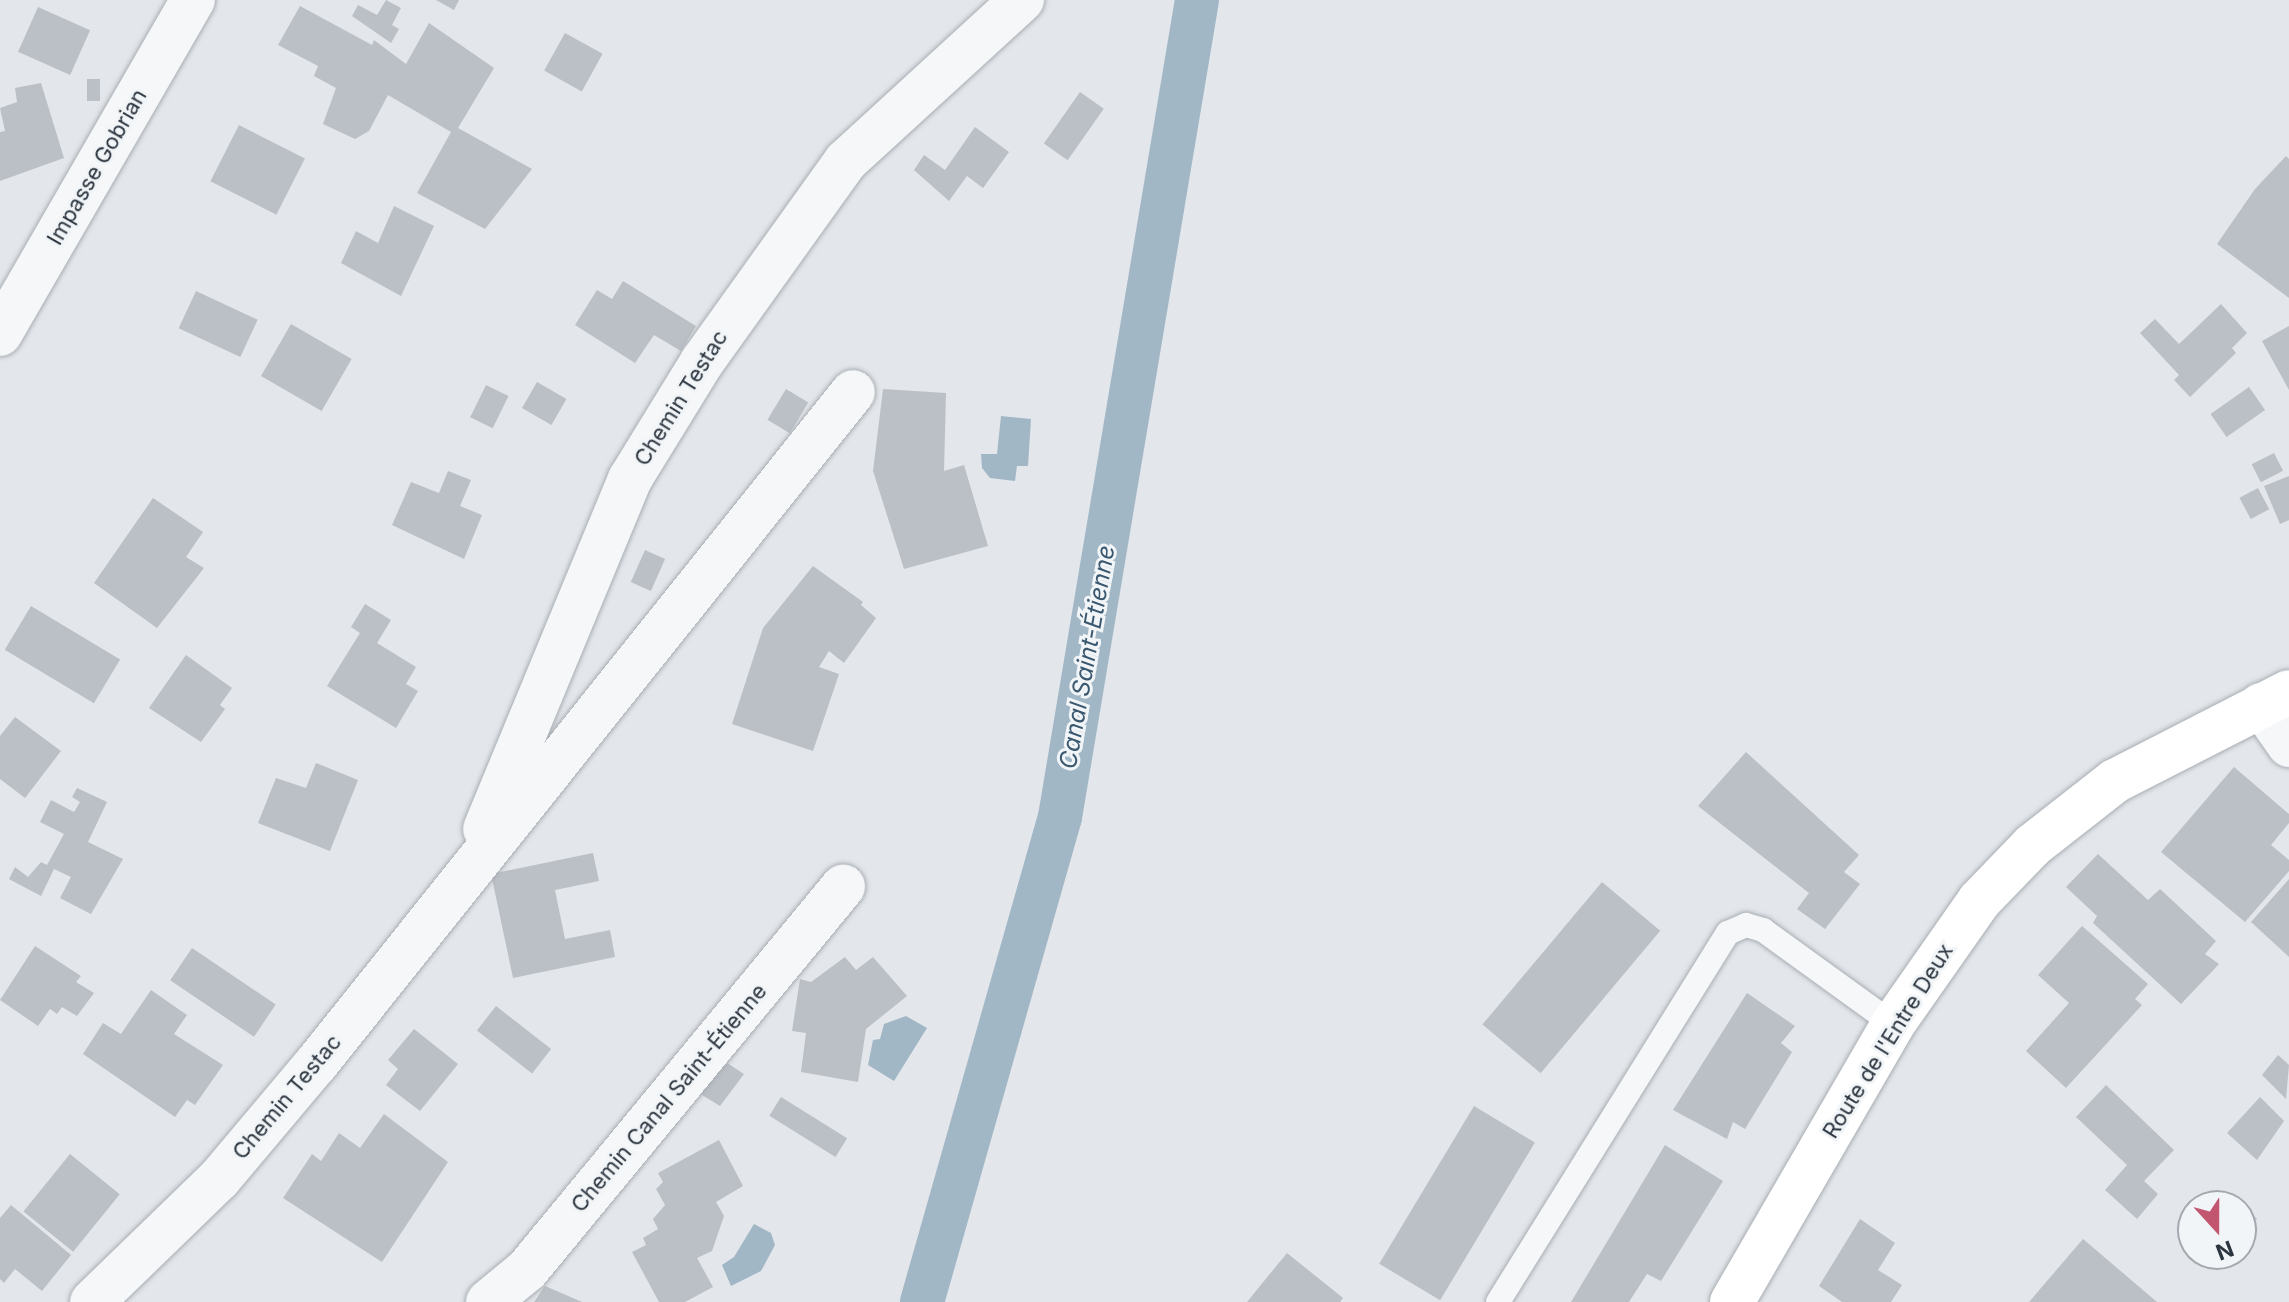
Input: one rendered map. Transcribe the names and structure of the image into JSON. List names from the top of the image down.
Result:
{
  "streets": {
    "main road": ["Route de l'Entre Deux"],
    "street": ["Impasse Gobrian", "Chemin Testac", "Chemin Canal Saint-Étienne"]
  },
  "water": ["Canal Saint-Étienne"],
  "north": "bottom"
}
